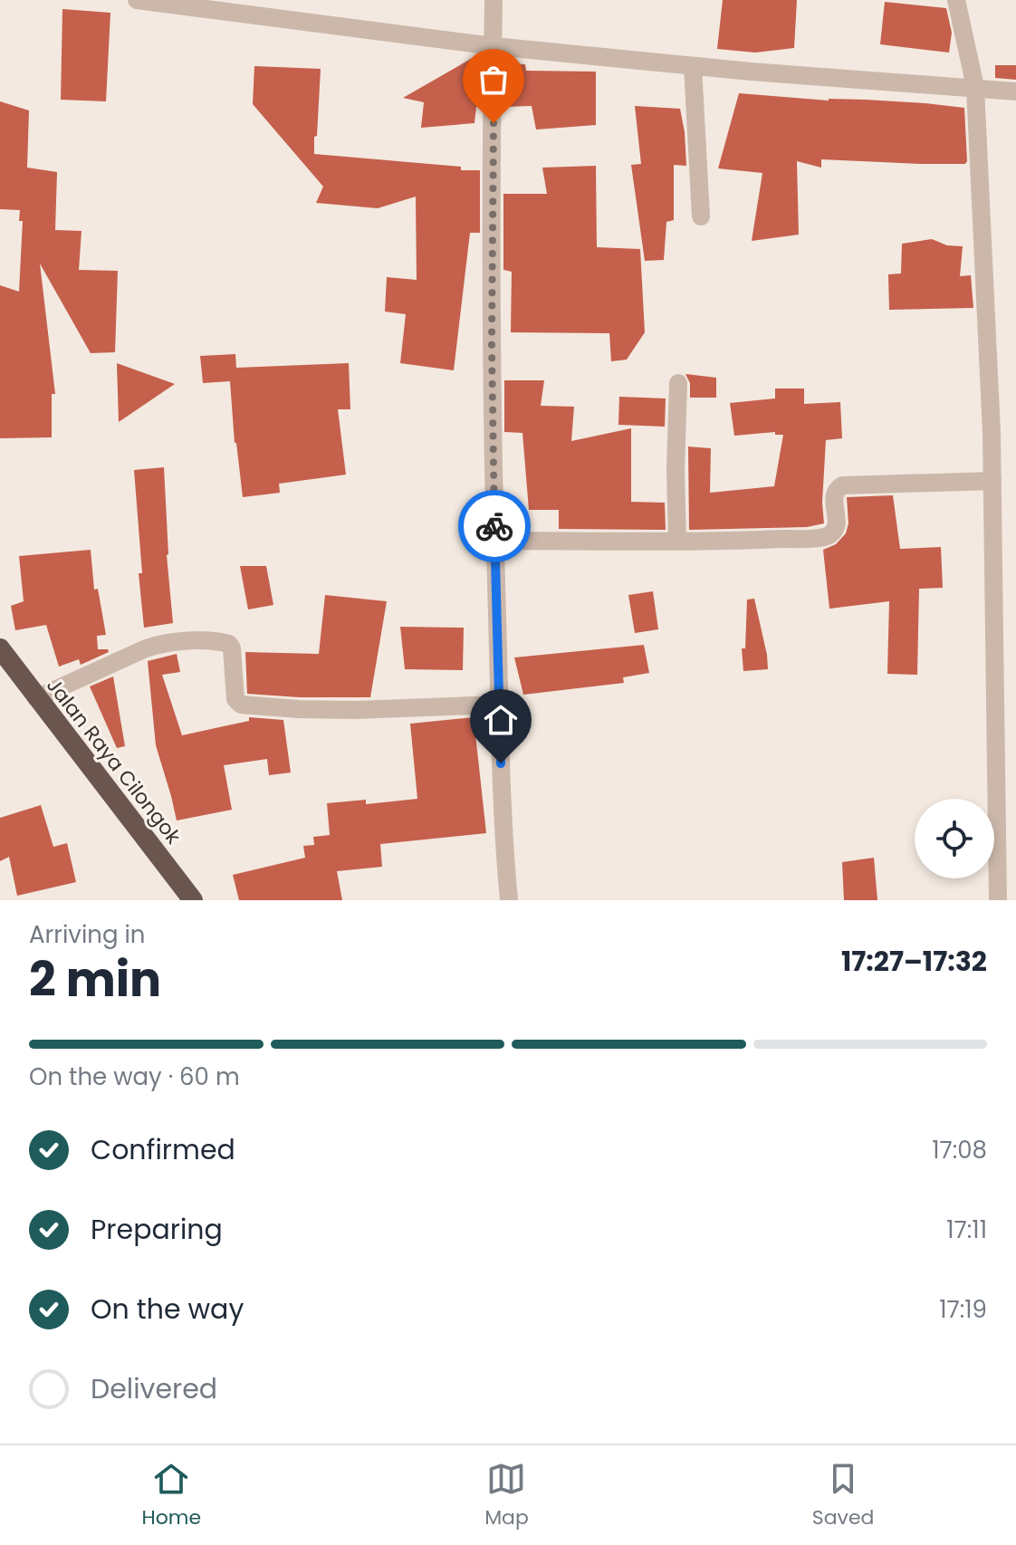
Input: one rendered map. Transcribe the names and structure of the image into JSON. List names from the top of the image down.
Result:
{
  "streets": {
    "highway": ["Jalan Raya Cilongok"]
  },
  "page": {
    "heading": ["2 min", "Arriving in", "17:27–17:32"],
    "bar": "On the way · 60 m",
    "list": [
      ["Confirmed", "17:08"],
      ["Preparing", "17:11"],
      ["On the way", "17:19"],
      "Delivered"
    ],
    "tabs": ["Home", "Map", "Saved"]
  }
}
